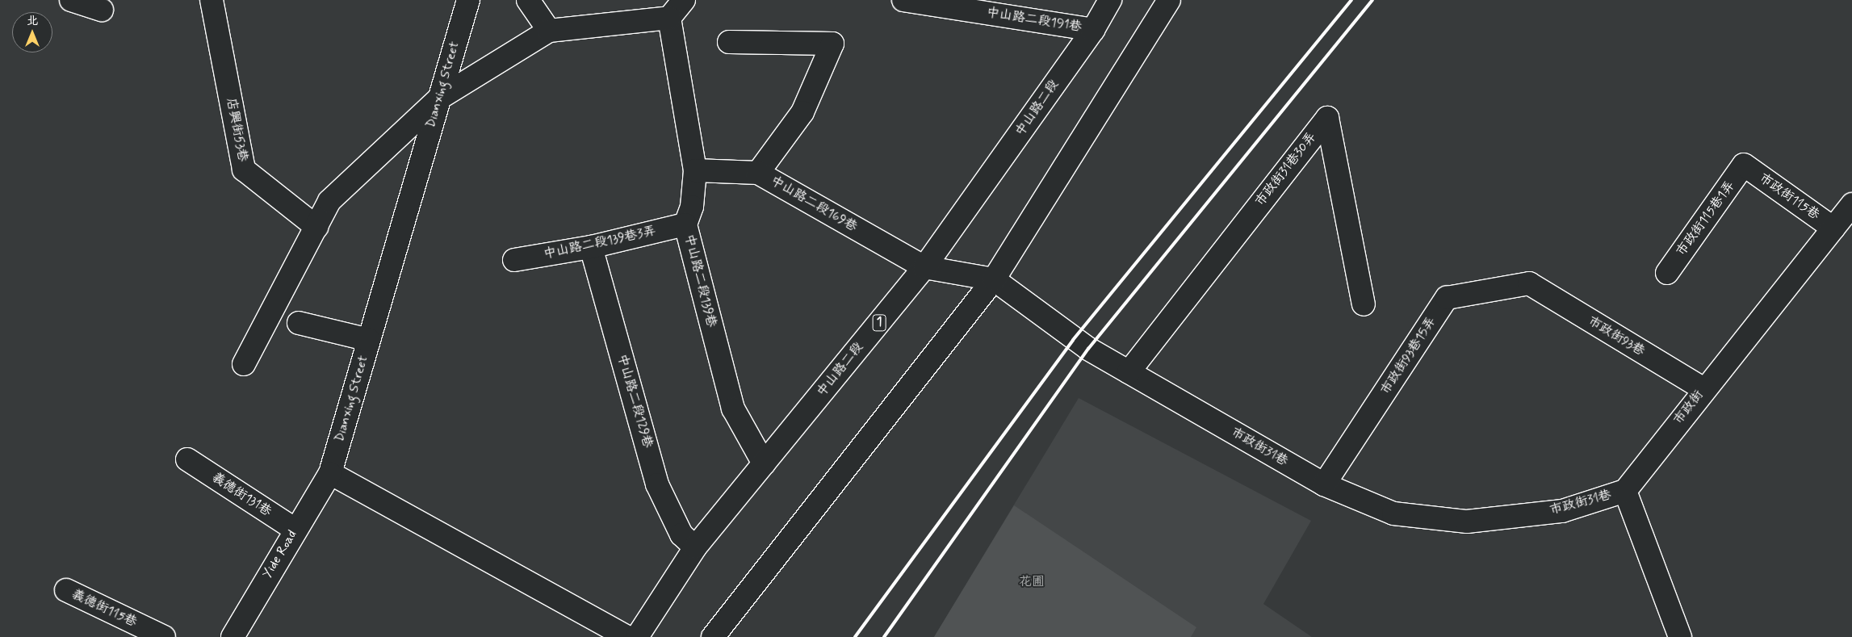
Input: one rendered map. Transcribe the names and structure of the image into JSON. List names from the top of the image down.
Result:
{
  "streets": {
    "main road": [
      "中山路二段191巷",
      "Dianxing Street",
      "中山路二段",
      "店興街53巷",
      "市政街31巷30弄",
      "市政街115巷",
      "中山路二段169巷",
      "市政街115巷1弄",
      "中山路二段139巷3弄",
      "中山路二段139巷",
      "1",
      "市政街93巷",
      "市政街93巷15弄",
      "中山路二段129巷",
      "市政街",
      "市政街31巷",
      "義德街131巷",
      "Yide Road",
      "義德街115巷"
    ]
  },
  "crossings": [
    ["中山路二段191巷", "中山路二段"],
    ["Dianxing Street", "Yide Road"],
    ["中山路二段", "中山路二段169巷"],
    ["中山路二段", "中山路二段139巷"],
    ["中山路二段", "中山路二段129巷"],
    ["中山路二段", "市政街31巷"],
    ["市政街31巷30弄", "市政街31巷"],
    ["市政街115巷", "市政街115巷1弄"],
    ["市政街115巷", "市政街"],
    ["中山路二段169巷", "中山路二段139巷"],
    ["中山路二段169巷", "市政街31巷"],
    ["中山路二段139巷3弄", "中山路二段139巷"],
    ["中山路二段139巷3弄", "中山路二段129巷"],
    ["市政街93巷", "市政街93巷15弄"],
    ["市政街93巷", "市政街"],
    ["市政街93巷15弄", "市政街31巷"],
    ["市政街", "市政街31巷"],
    ["義德街131巷", "Yide Road"]
  ],
  "parks": ["花圃"],
  "north": "top"
}
